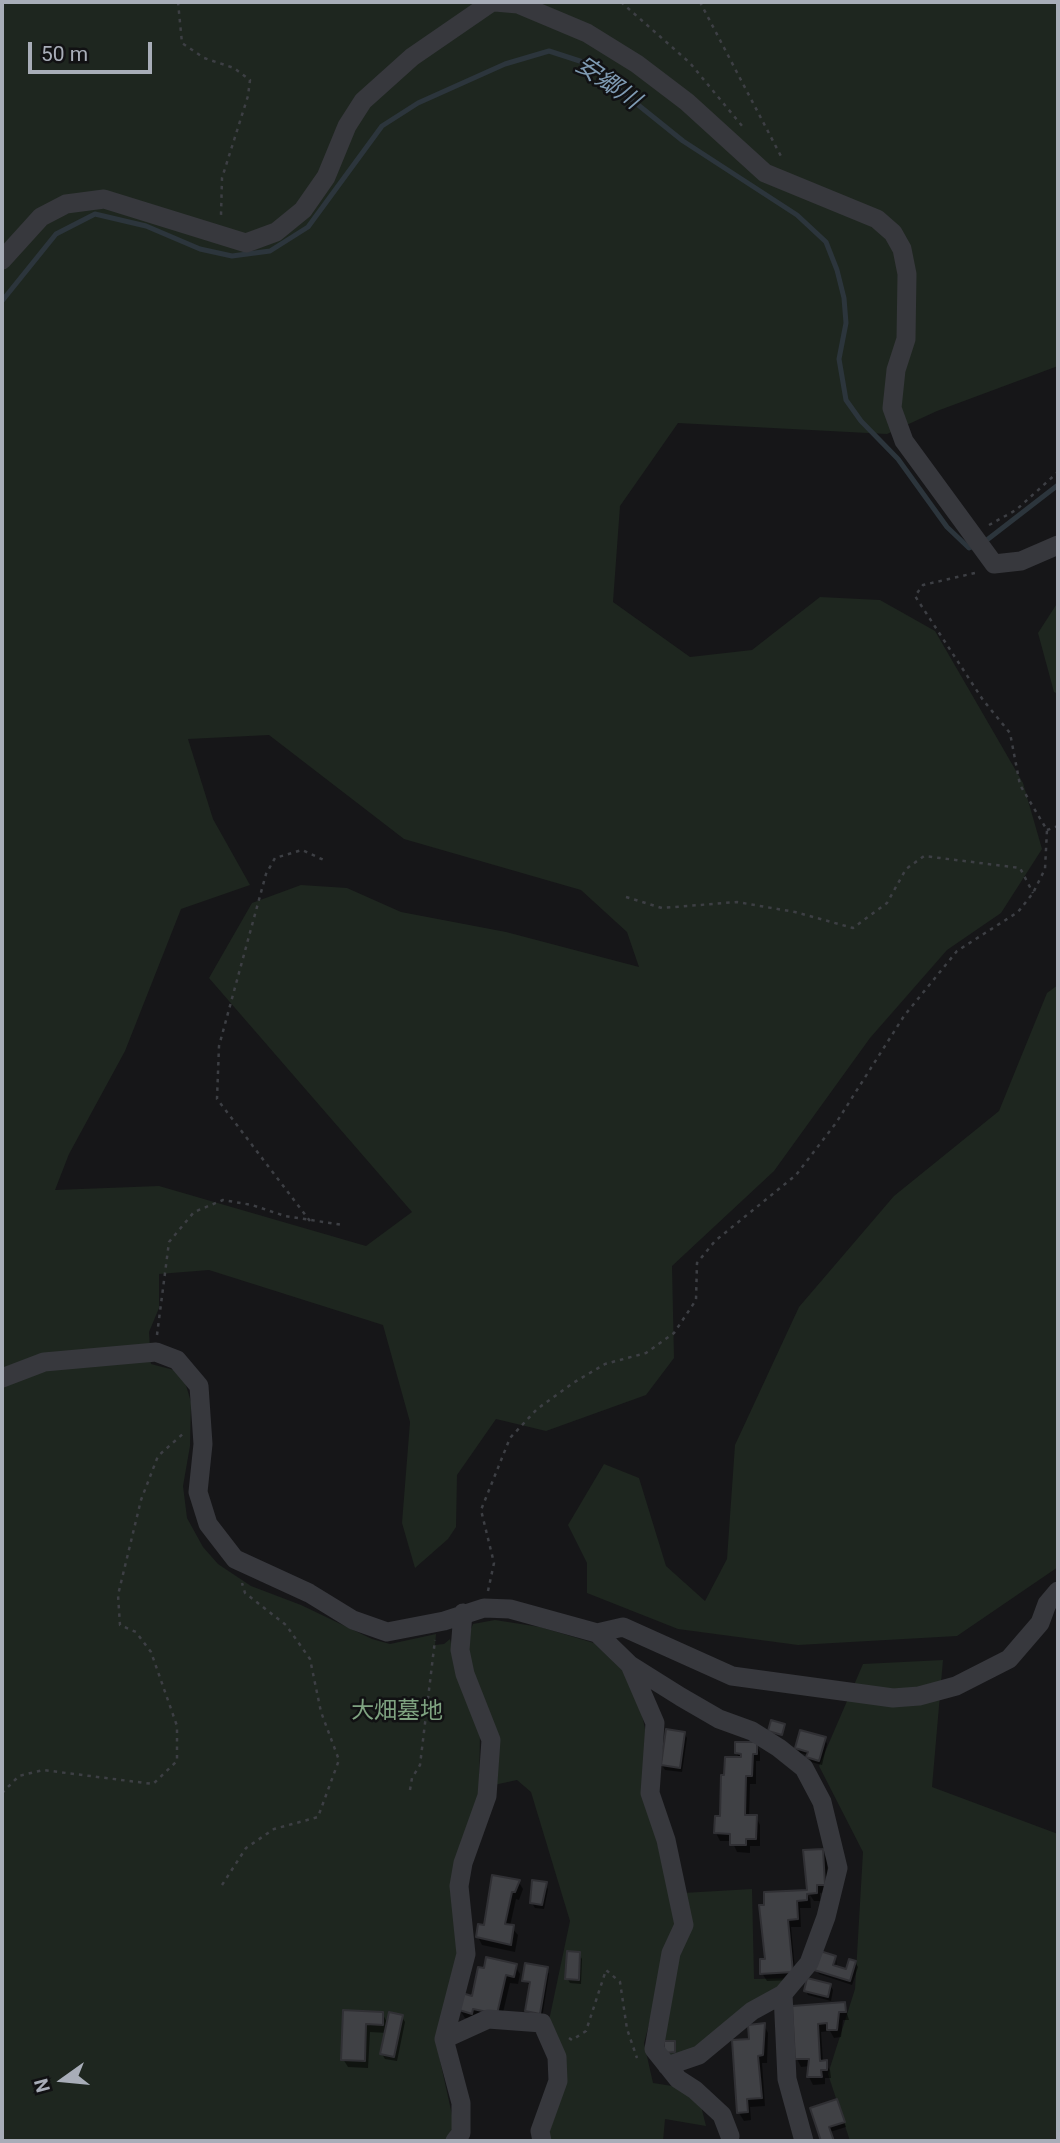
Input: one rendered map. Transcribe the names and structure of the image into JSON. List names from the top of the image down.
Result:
{
  "water": ["安郷川"],
  "parks": ["大畑墓地"],
  "scale_bar": "50 m",
  "north": "left"
}
